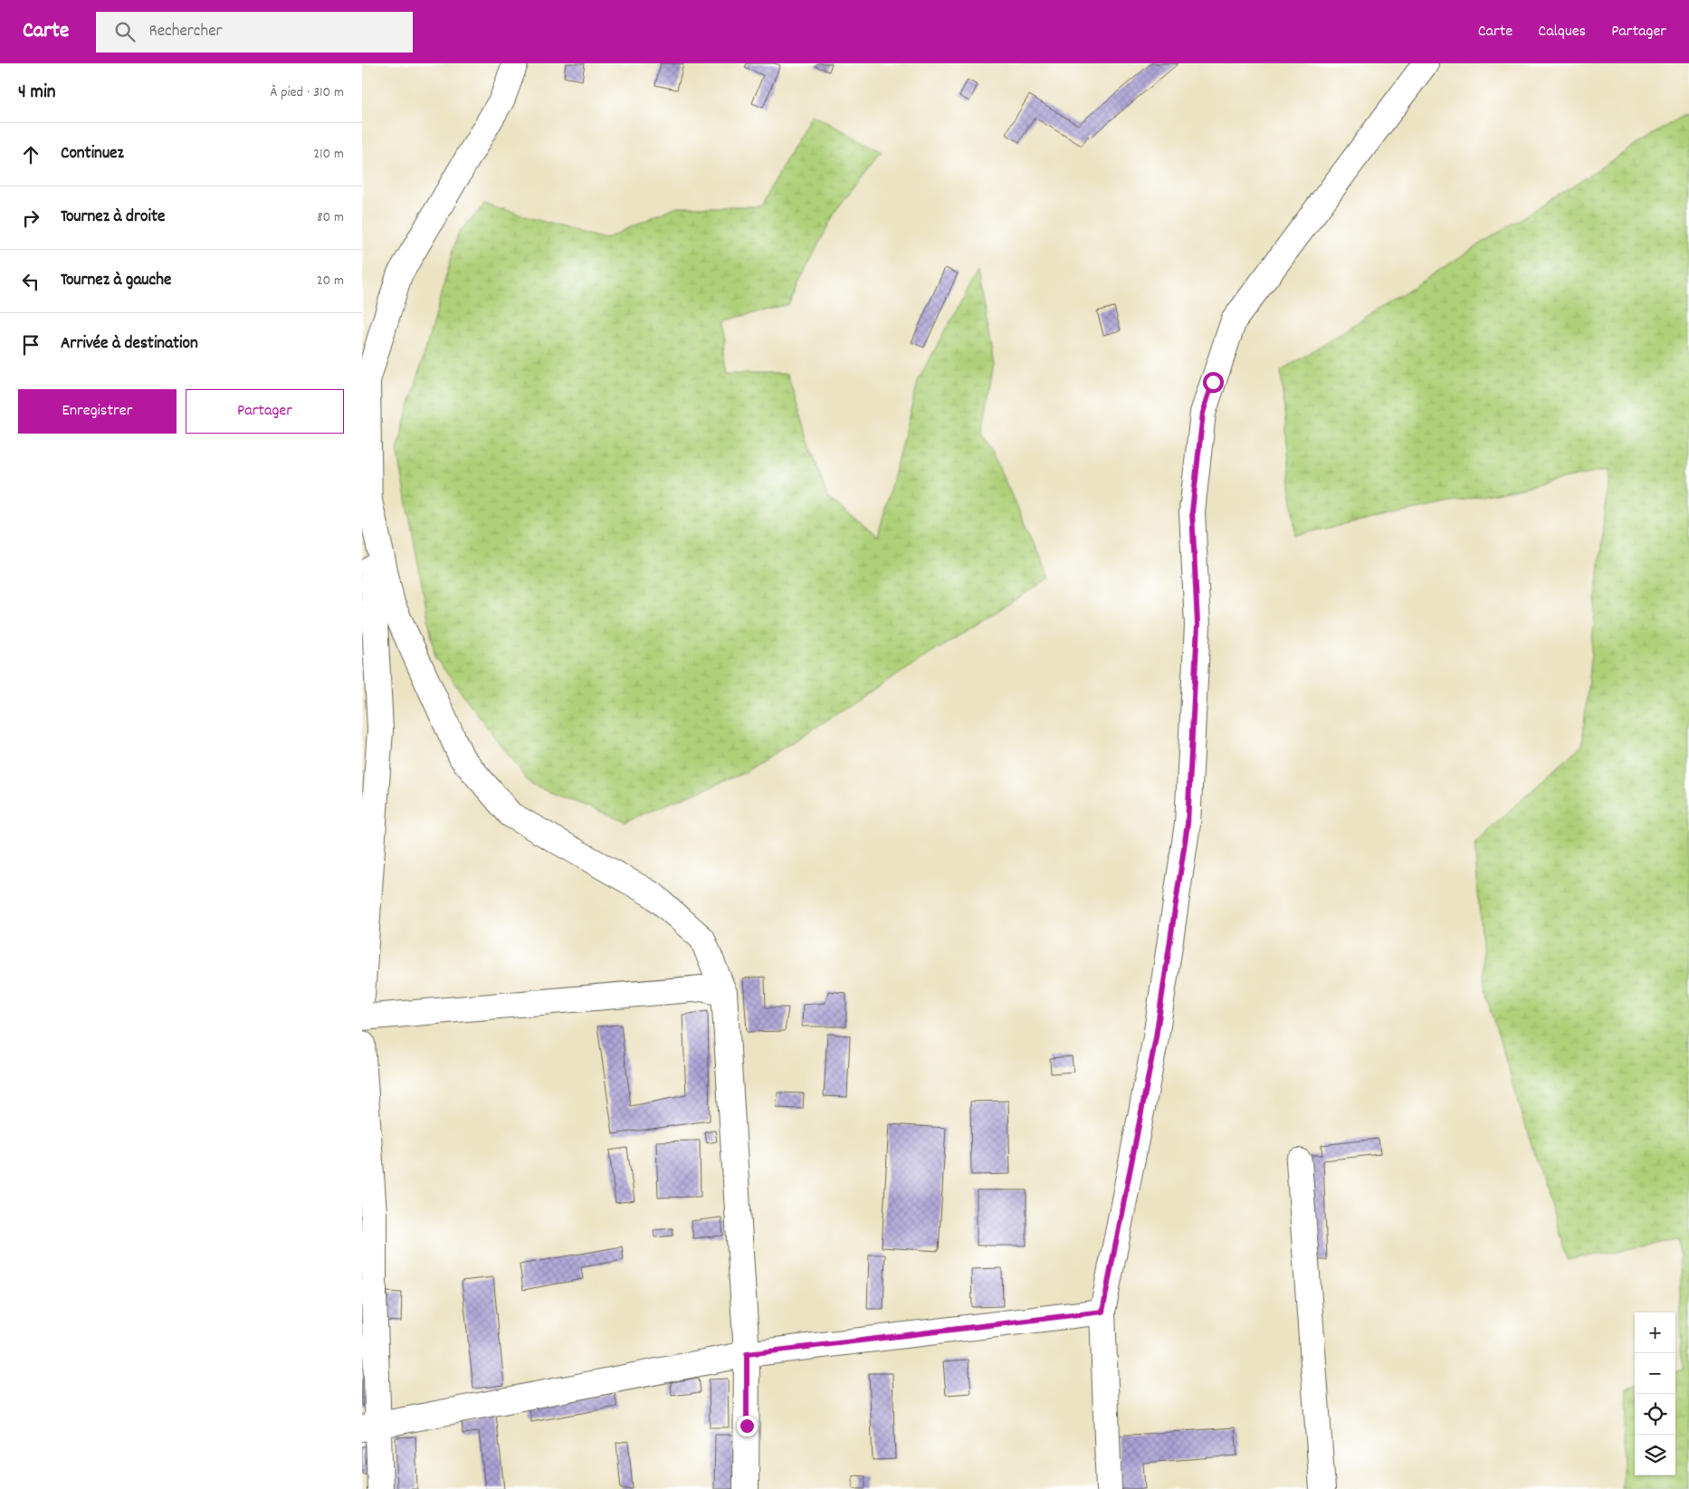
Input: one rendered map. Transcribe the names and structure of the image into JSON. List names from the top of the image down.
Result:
{
  "page": {
    "header": "Carte",
    "search": "Rechercher",
    "nav": ["Carte", "Calques", "Partager"],
    "heading": ["4 min", "À pied · 310 m"],
    "list": [
      ["Continuez", "210 m"],
      ["Tournez à droite", "80 m"],
      ["Tournez à gauche", "20 m"],
      "Arrivée à destination"
    ],
    "buttons": ["Enregistrer", "Partager"],
    "map_buttons": ["+", "−"]
  }
}
